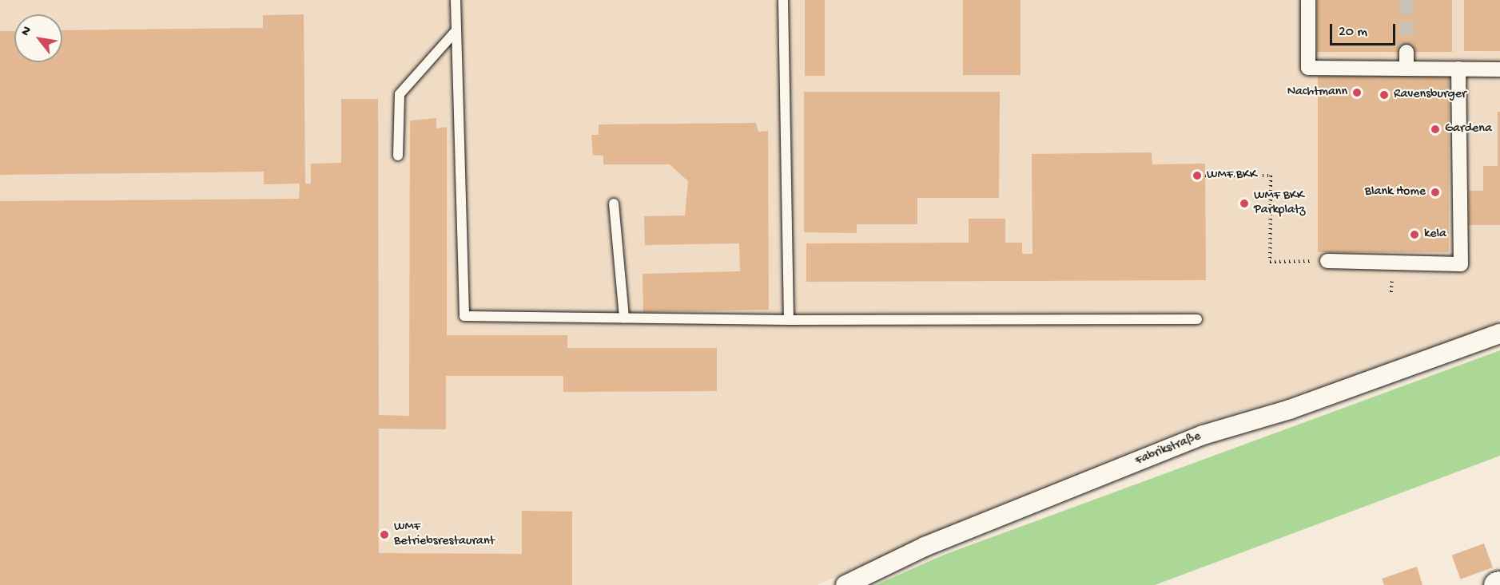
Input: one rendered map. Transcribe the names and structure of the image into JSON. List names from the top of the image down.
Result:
{
  "streets": {
    "street": ["Fabrikstraße"]
  },
  "places": [
    "Nachtmann",
    "Ravensburger",
    "Gardena",
    "WMF BKK",
    "Blank Home",
    "WMF BKK Parkplatz",
    "kela",
    "WMF Betriebsrestaurant"
  ],
  "scale_bar": "20 m",
  "north": "top left"
}
